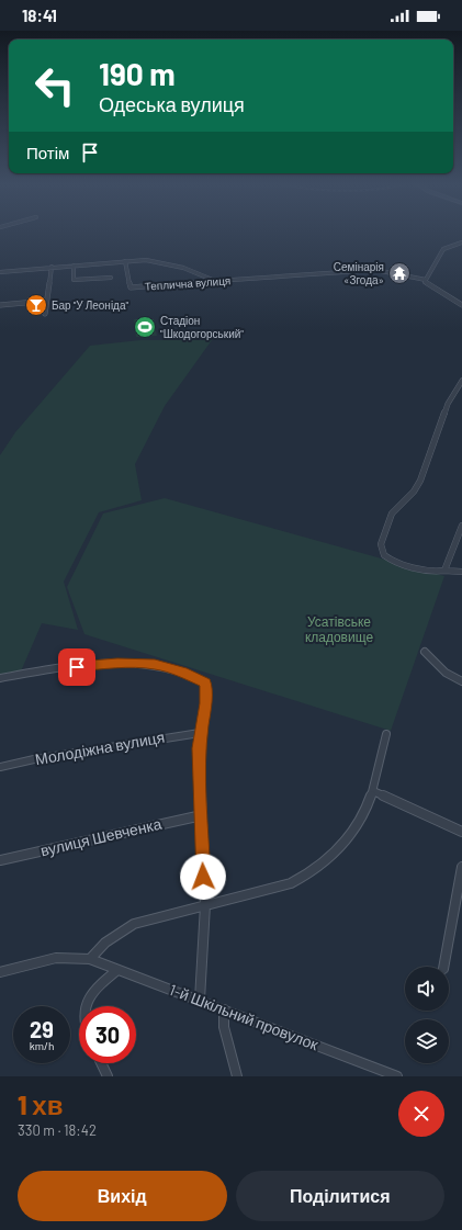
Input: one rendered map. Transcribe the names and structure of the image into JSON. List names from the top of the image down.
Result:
{
  "streets": {
    "street": [
      "Теплична вулиця",
      "Молодіжна вулиця",
      "вулиця Шевченка",
      "1-й Шкільний провулок"
    ]
  },
  "parks": ["Усатівське кладовище"],
  "places": {
    "temple": ["Семінарія «Згода»"],
    "bar": ["Бар \"У Леоніда\""],
    "sports": ["Стадіон \"Шкодогорський\""]
  },
  "page": {
    "status": "18:41",
    "turn": ["190 m", "Одеська вулиця"],
    "then": "Потім",
    "speed": "29 km/h",
    "limit": "30",
    "heading": ["1 хв", "330 m · 18:42"],
    "buttons": ["Вихід", "Поділитися"]
  }
}
